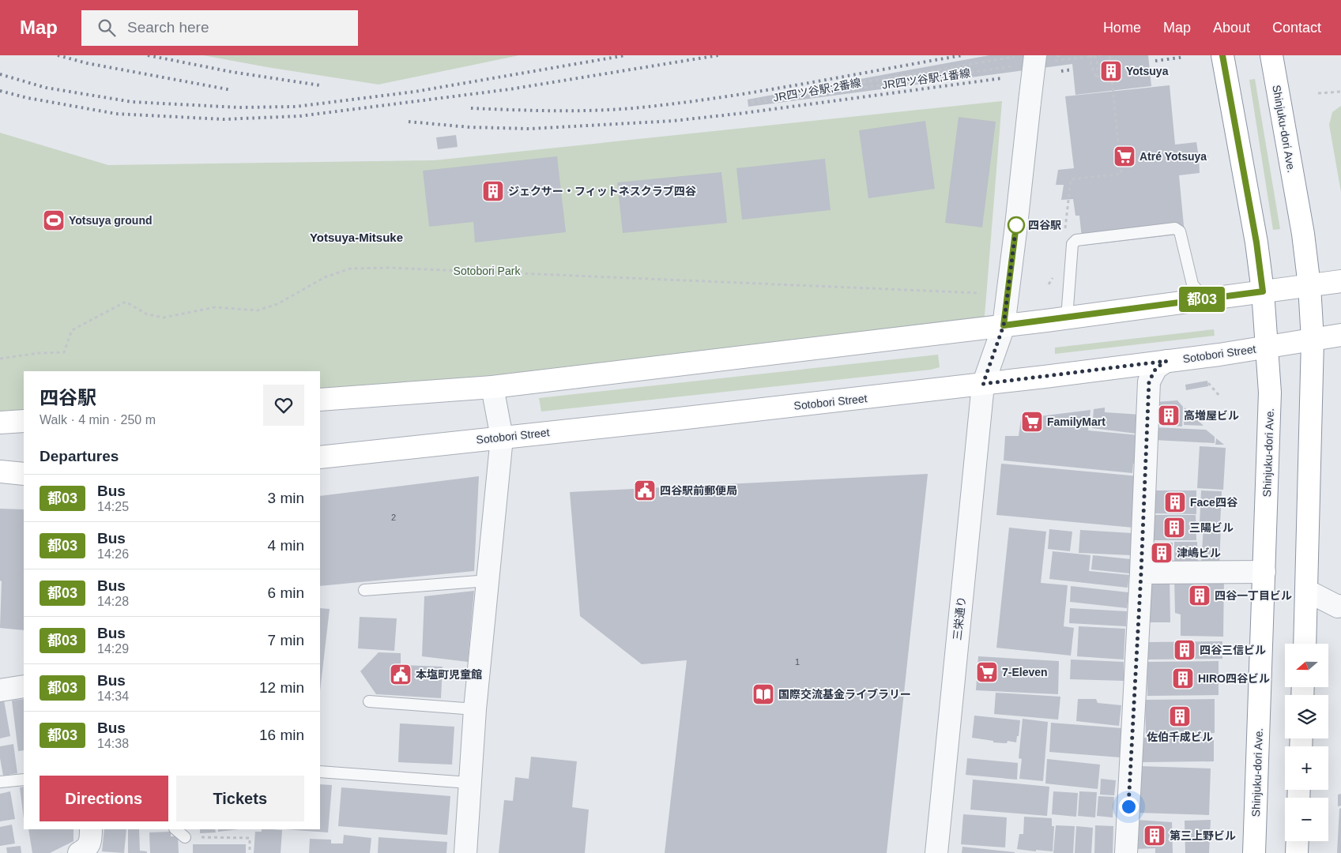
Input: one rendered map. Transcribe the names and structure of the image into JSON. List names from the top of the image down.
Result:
{
  "streets": {
    "main road": ["Shinjuku-dori Ave.", "Sotobori Street"],
    "street": ["三栄通り"],
    "path": ["JR四ツ谷駅;1番線", "JR四ツ谷駅;2番線"]
  },
  "crossings": [
    ["JR四ツ谷駅;1番線", "JR四ツ谷駅;2番線"],
    ["JR四ツ谷駅;2番線", "三栄通り"],
    ["Shinjuku-dori Ave.", "Sotobori Street"],
    ["Sotobori Street", "三栄通り"]
  ],
  "districts": ["Yotsuya-Mitsuke"],
  "parks": ["Sotobori Park"],
  "places": {
    "building": [
      "Yotsuya",
      "ジェクサー・フィットネスクラブ四谷",
      "高増屋ビル",
      "Face四谷",
      "三陽ビル",
      "津嶋ビル",
      "四谷一丁目ビル",
      "四谷三信ビル",
      "HIRO四谷ビル",
      "佐伯千成ビル",
      "第三上野ビル"
    ],
    "supermarket": ["Atré Yotsuya", "FamilyMart", "7-Eleven"],
    "sports": ["Yotsuya ground"],
    "other": ["四谷駅"],
    "public building": ["四谷駅前郵便局", "本塩町児童館"],
    "library": ["国際交流基金ライブラリー"]
  },
  "lines": ["bus line 都03"],
  "house_numbers": ["2", "1"],
  "north": "left",
  "page": {
    "header": "Map",
    "search": "Search here",
    "nav": [
      "Home",
      "Map",
      "About",
      "Contact"
    ],
    "on_map": "都03",
    "heading": [
      ["四谷駅", "Walk · 4 min · 250 m"],
      "Departures"
    ],
    "list": [
      {
        "mark": "都03",
        "name": "Bus",
        "note": "14:25",
        "value": "3 min"
      },
      {
        "mark": "都03",
        "name": "Bus",
        "note": "14:26",
        "value": "4 min"
      },
      {
        "mark": "都03",
        "name": "Bus",
        "note": "14:28",
        "value": "6 min"
      },
      {
        "mark": "都03",
        "name": "Bus",
        "note": "14:29",
        "value": "7 min"
      },
      {
        "mark": "都03",
        "name": "Bus",
        "note": "14:34",
        "value": "12 min"
      },
      {
        "mark": "都03",
        "name": "Bus",
        "note": "14:38",
        "value": "16 min"
      }
    ],
    "map_buttons": ["+", "−"],
    "buttons": ["Directions", "Tickets"]
  }
}
